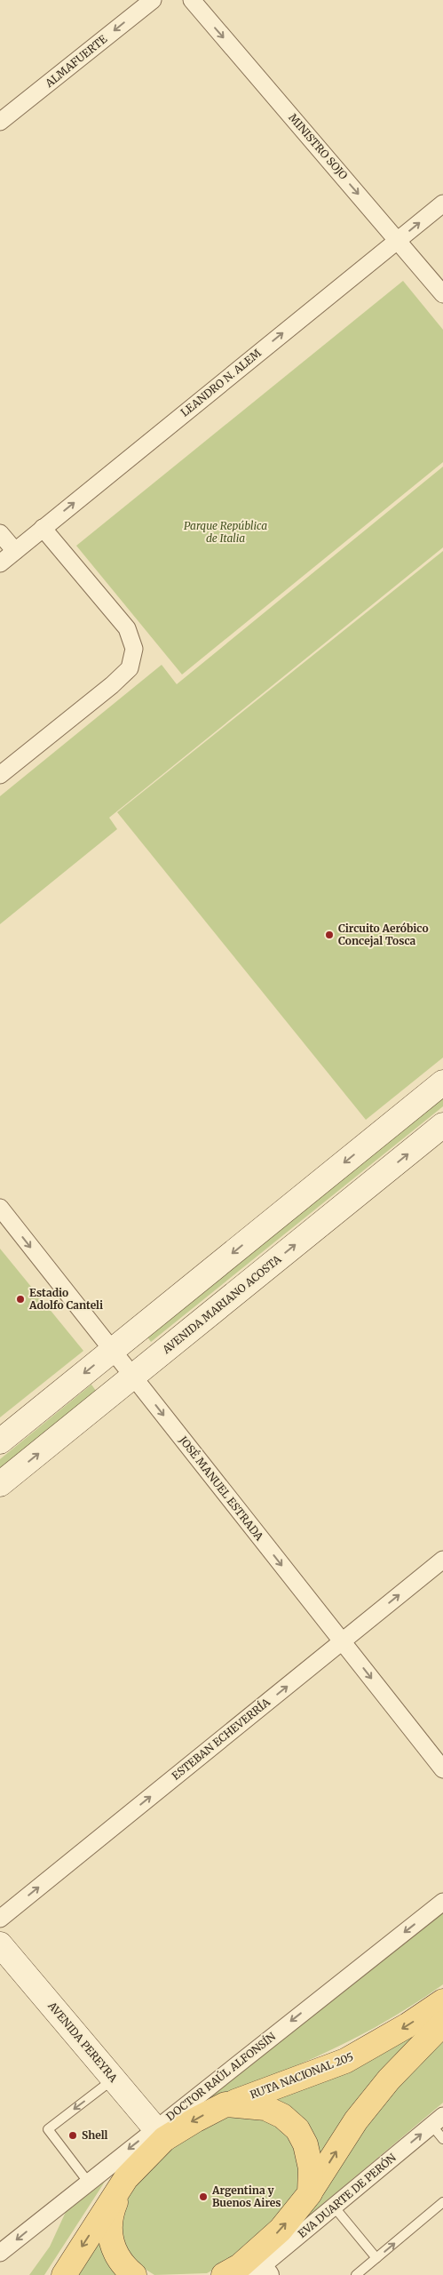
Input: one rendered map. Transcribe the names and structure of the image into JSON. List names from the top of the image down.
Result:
{
  "streets": {
    "main road": ["AVENIDA MARIANO ACOSTA", "AVENIDA PEREYRA", "RUTA NACIONAL 205"],
    "street": [
      "ALMAFUERTE",
      "MINISTRO SOJO",
      "LEANDRO N. ALEM",
      "JOSÉ MANUEL ESTRADA",
      "ESTEBAN ECHEVERRÍA",
      "DOCTOR RAÚL ALFONSÍN",
      "EVA DUARTE DE PERÓN"
    ]
  },
  "crossings": [
    ["MINISTRO SOJO", "LEANDRO N. ALEM"],
    ["AVENIDA MARIANO ACOSTA", "JOSÉ MANUEL ESTRADA"],
    ["JOSÉ MANUEL ESTRADA", "ESTEBAN ECHEVERRÍA"],
    ["AVENIDA PEREYRA", "RUTA NACIONAL 205"],
    ["AVENIDA PEREYRA", "DOCTOR RAÚL ALFONSÍN"],
    ["RUTA NACIONAL 205", "DOCTOR RAÚL ALFONSÍN"]
  ],
  "one_way": [
    "ALMAFUERTE",
    "MINISTRO SOJO",
    "LEANDRO N. ALEM",
    "JOSÉ MANUEL ESTRADA",
    "ESTEBAN ECHEVERRÍA",
    "DOCTOR RAÚL ALFONSÍN",
    "EVA DUARTE DE PERÓN"
  ],
  "parks": ["Parque República de Italia"],
  "places": [
    "Circuito Aeróbico Concejal Tosca",
    "Estadio Adolfo Canteli",
    "Shell",
    "Argentina y Buenos Aires"
  ]
}
